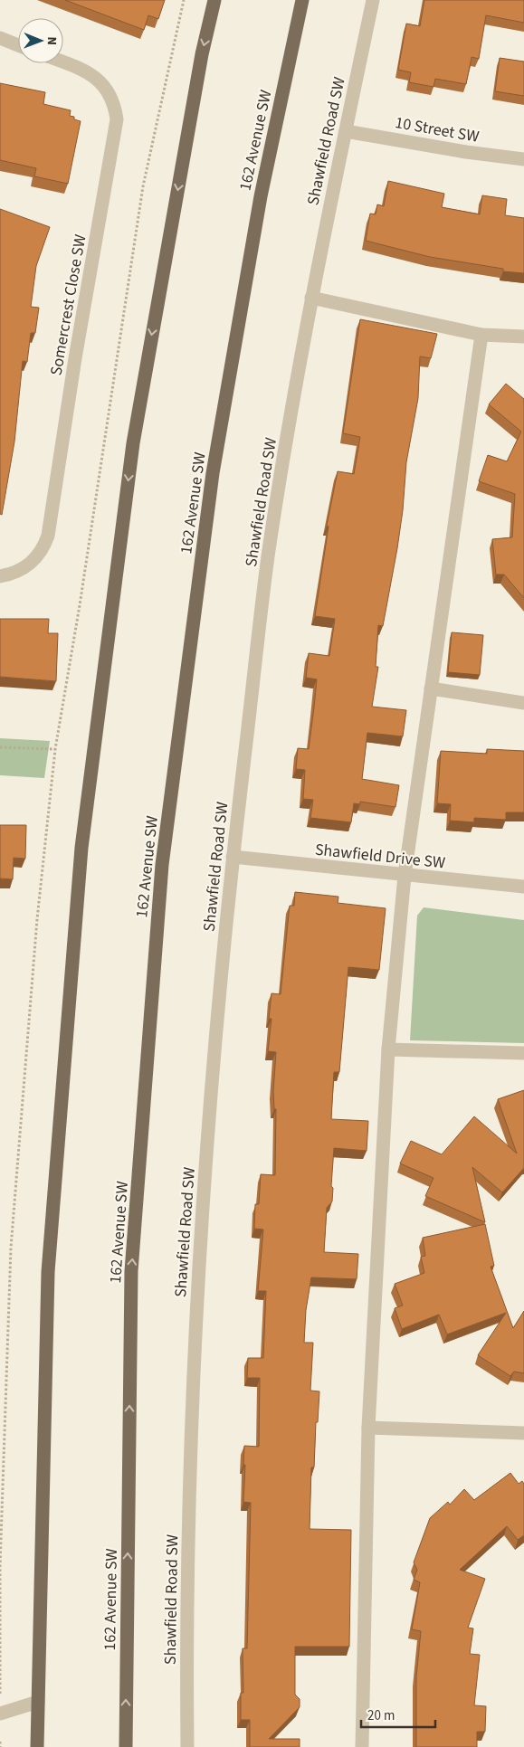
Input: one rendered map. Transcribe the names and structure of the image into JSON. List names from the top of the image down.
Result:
{
  "streets": {
    "main road": ["162 Avenue SW"],
    "street": [
      "10 Street SW",
      "Shawfield Road SW",
      "Somercrest Close SW",
      "Shawfield Drive SW"
    ]
  },
  "crossings": [
    ["10 Street SW", "Shawfield Road SW"],
    ["Shawfield Road SW", "Shawfield Drive SW"]
  ],
  "scale_bar": "20 m",
  "north": "right"
}
